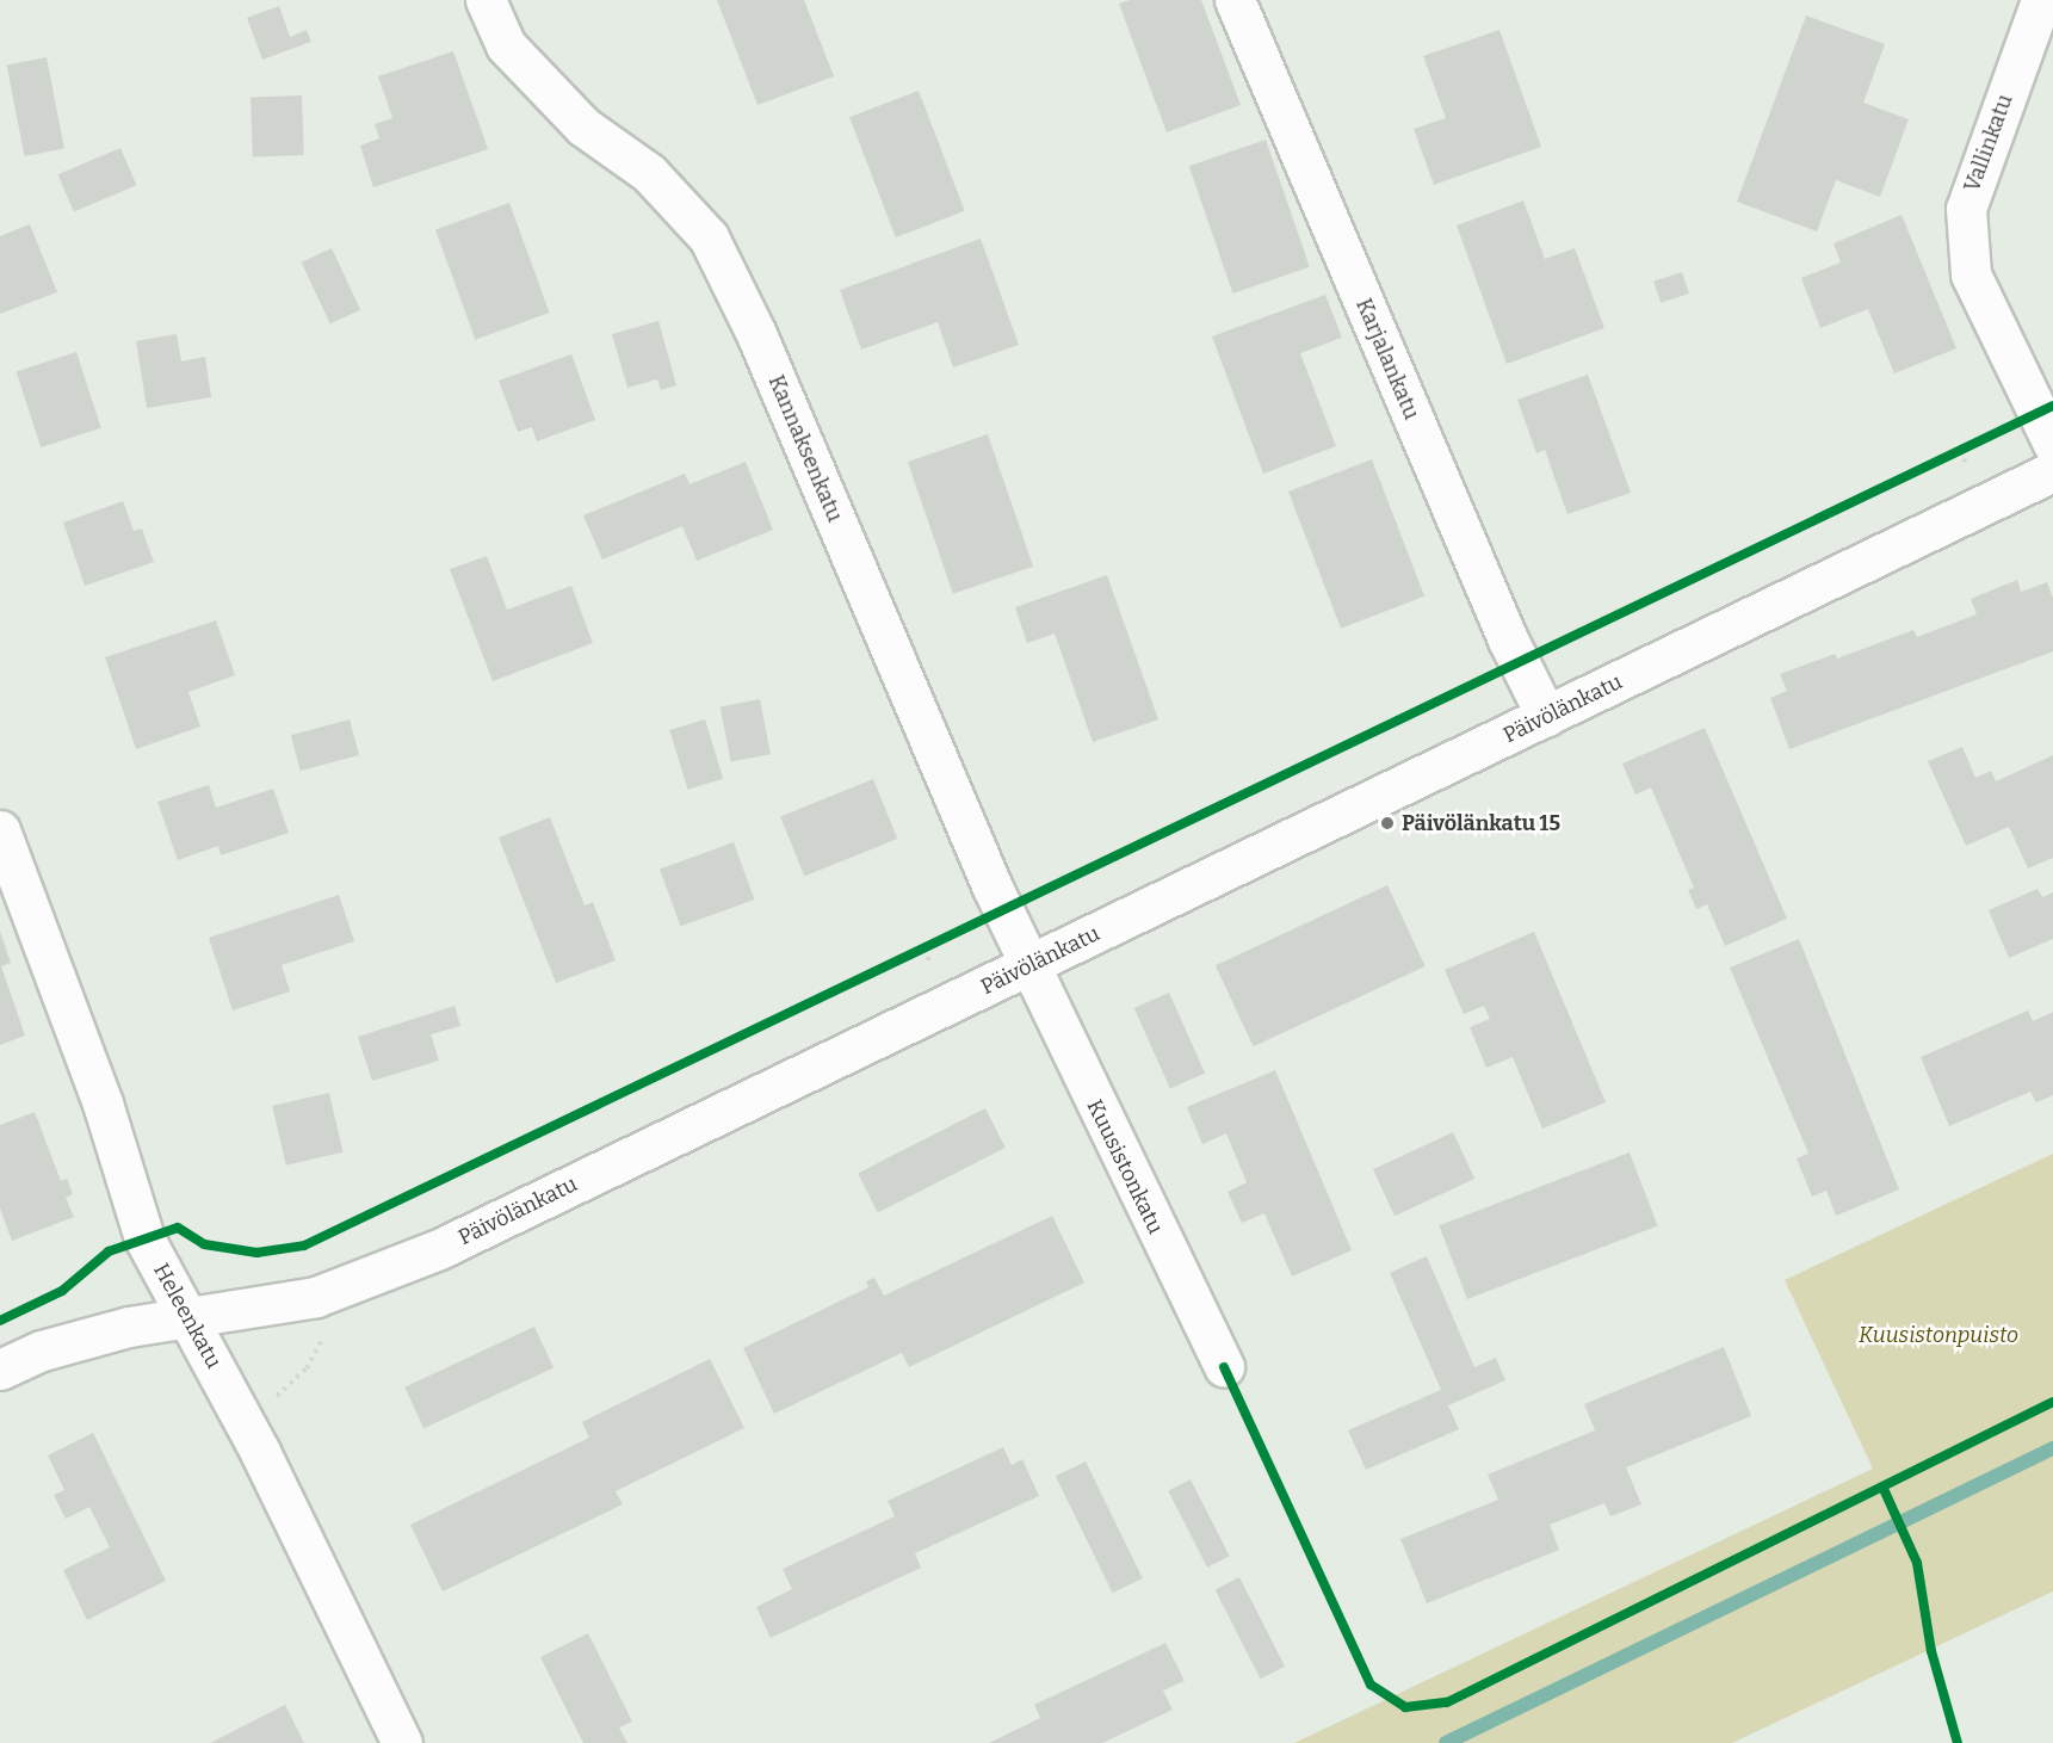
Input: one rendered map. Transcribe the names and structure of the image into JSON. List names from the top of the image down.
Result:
{
  "streets": {
    "street": [
      "Vallinkatu",
      "Karjalankatu",
      "Kannaksenkatu",
      "Päivölänkatu",
      "Kuusistonkatu",
      "Heleenkatu"
    ]
  },
  "crossings": [
    ["Karjalankatu", "Päivölänkatu"],
    ["Kannaksenkatu", "Päivölänkatu"],
    ["Kannaksenkatu", "Kuusistonkatu"],
    ["Päivölänkatu", "Kuusistonkatu"],
    ["Päivölänkatu", "Heleenkatu"]
  ],
  "parks": ["Kuusistonpuisto"],
  "places": ["Päivölänkatu 15"]
}
